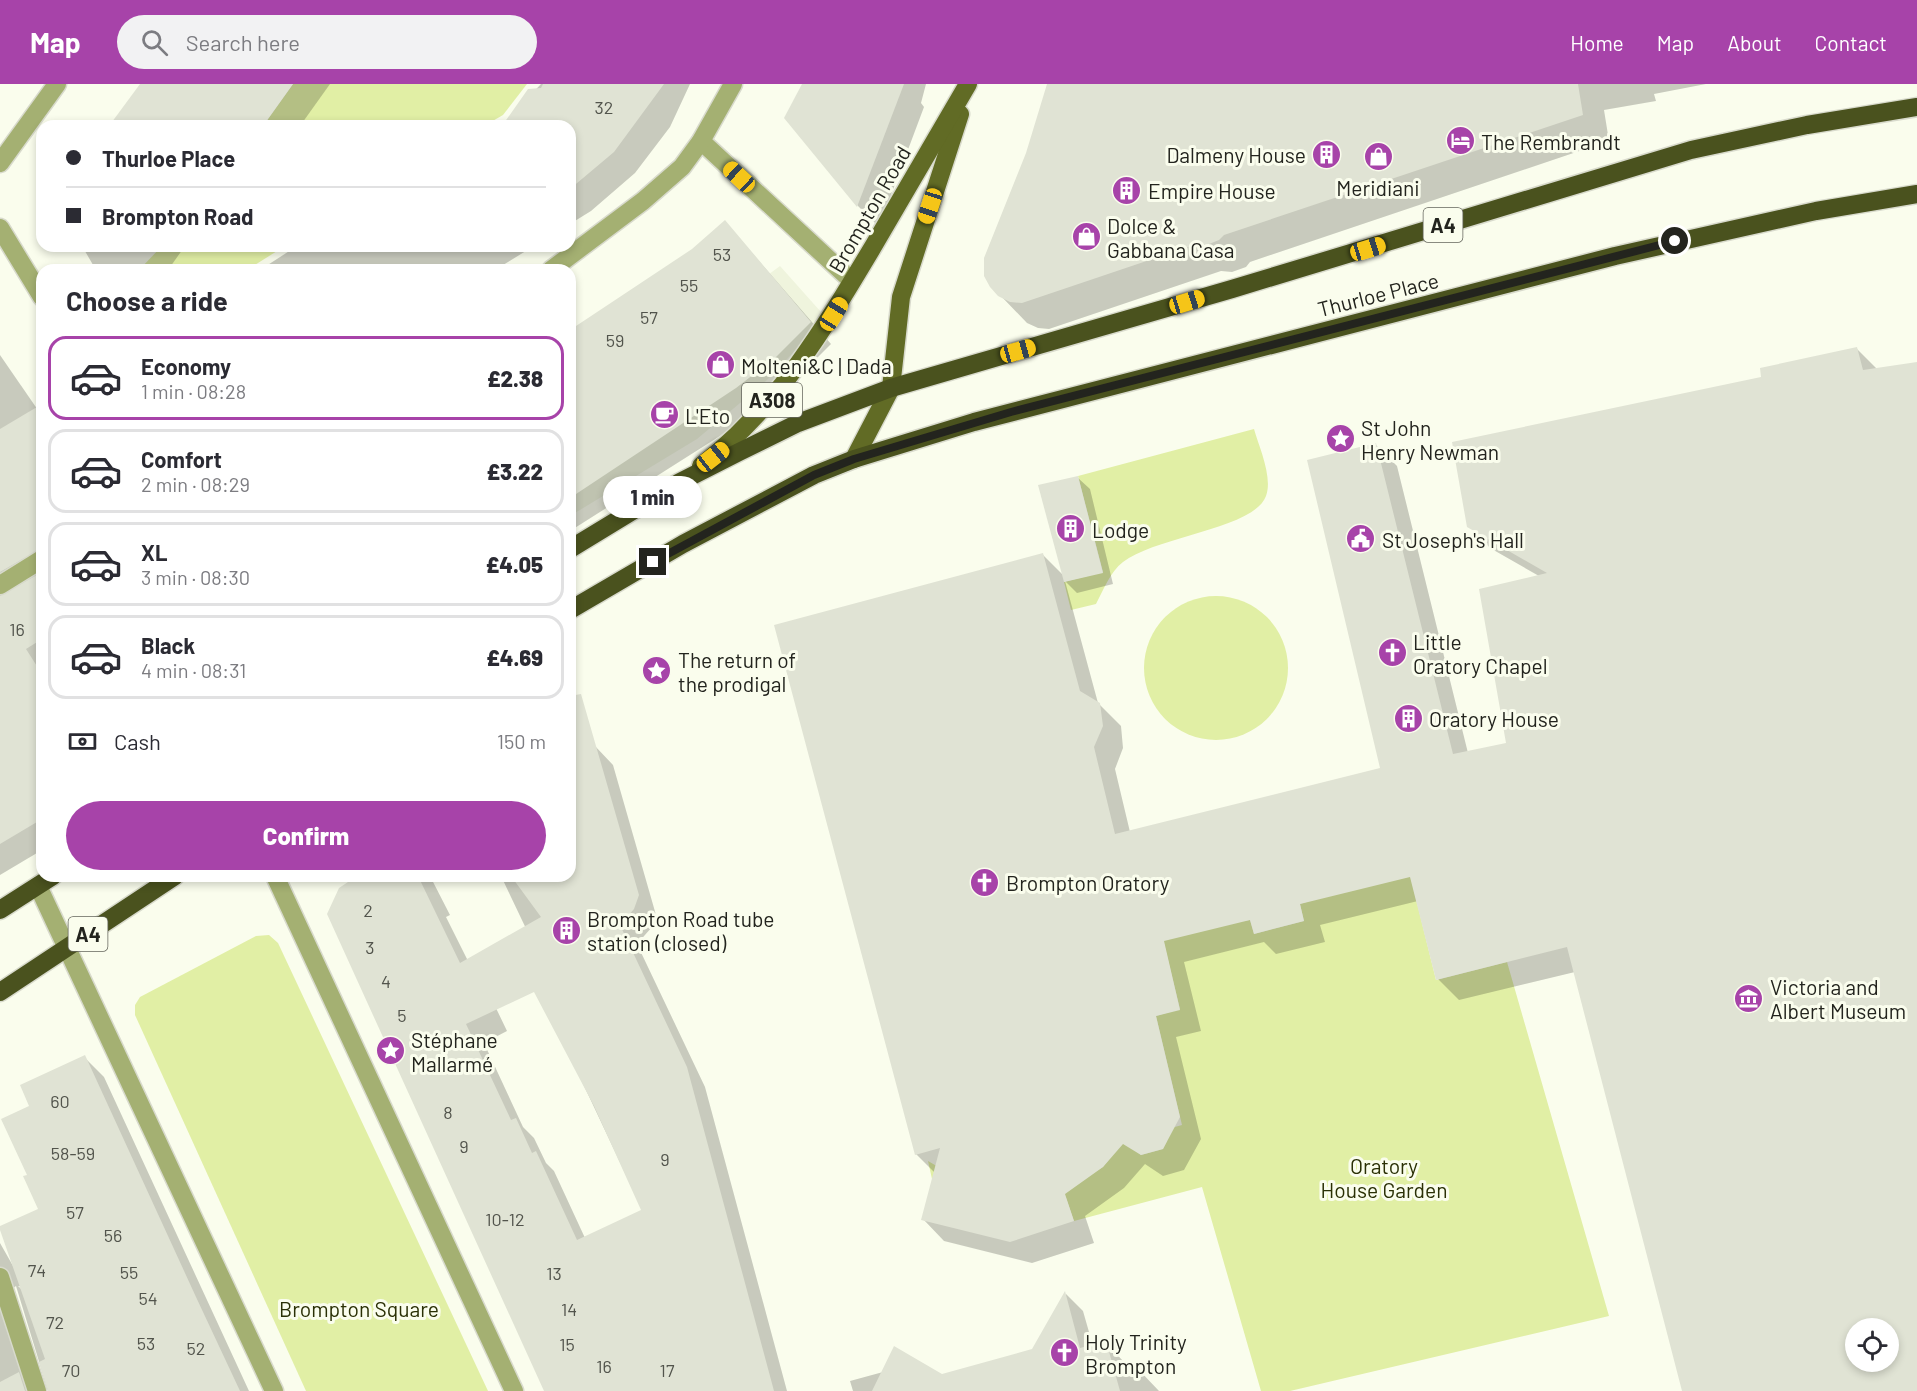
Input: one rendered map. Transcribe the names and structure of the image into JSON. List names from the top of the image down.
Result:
{
  "streets": {
    "highway": ["Brompton Road", "A4", "Thurloe Place"],
    "main road": ["A308"]
  },
  "crossings": [
    ["Brompton Road", "Thurloe Place"]
  ],
  "parks": ["Oratory House Garden", "Brompton Square"],
  "places": {
    "hotel": ["The Rembrandt"],
    "building": [
      "Dalmeny House",
      "Empire House",
      "Lodge",
      "Oratory House",
      "Brompton Road tube station (closed)"
    ],
    "shop": ["Meridiani", "Dolce & Gabbana Casa", "Molteni&C | Dada"],
    "cafe": ["L'Eto"],
    "place": ["St John Henry Newman", "The return of the prodigal", "Stéphane Mallarmé"],
    "public building": ["St Joseph's Hall"],
    "church": ["Little Oratory Chapel", "Brompton Oratory", "Holy Trinity Brompton"],
    "museum": ["Victoria and Albert Museum"]
  },
  "house_numbers": [
    "32",
    "53",
    "55",
    "57",
    "59",
    "16",
    "2",
    "3",
    "4",
    "5",
    "60",
    "8",
    "9",
    "58-59",
    "9",
    "57",
    "10-12",
    "56",
    "74",
    "55",
    "13",
    "54",
    "14",
    "72",
    "53",
    "15",
    "52",
    "16",
    "70",
    "17"
  ],
  "page": {
    "header": "Map",
    "search": "Search here",
    "nav": [
      "Home",
      "Map",
      "About",
      "Contact"
    ],
    "banner": ["Thurloe Place", "Brompton Road"],
    "heading": "Choose a ride",
    "list": [
      {
        "name": "Economy",
        "note": "1 min · 08:28",
        "value": "£2.38"
      },
      {
        "name": "Comfort",
        "note": "2 min · 08:29",
        "value": "£3.22"
      },
      {
        "name": "XL",
        "note": "3 min · 08:30",
        "value": "£4.05"
      },
      {
        "name": "Black",
        "note": "4 min · 08:31",
        "value": "£4.69"
      }
    ],
    "bubble": "1 min",
    "pay": ["Cash", "150 m"],
    "buttons": "Confirm"
  }
}
